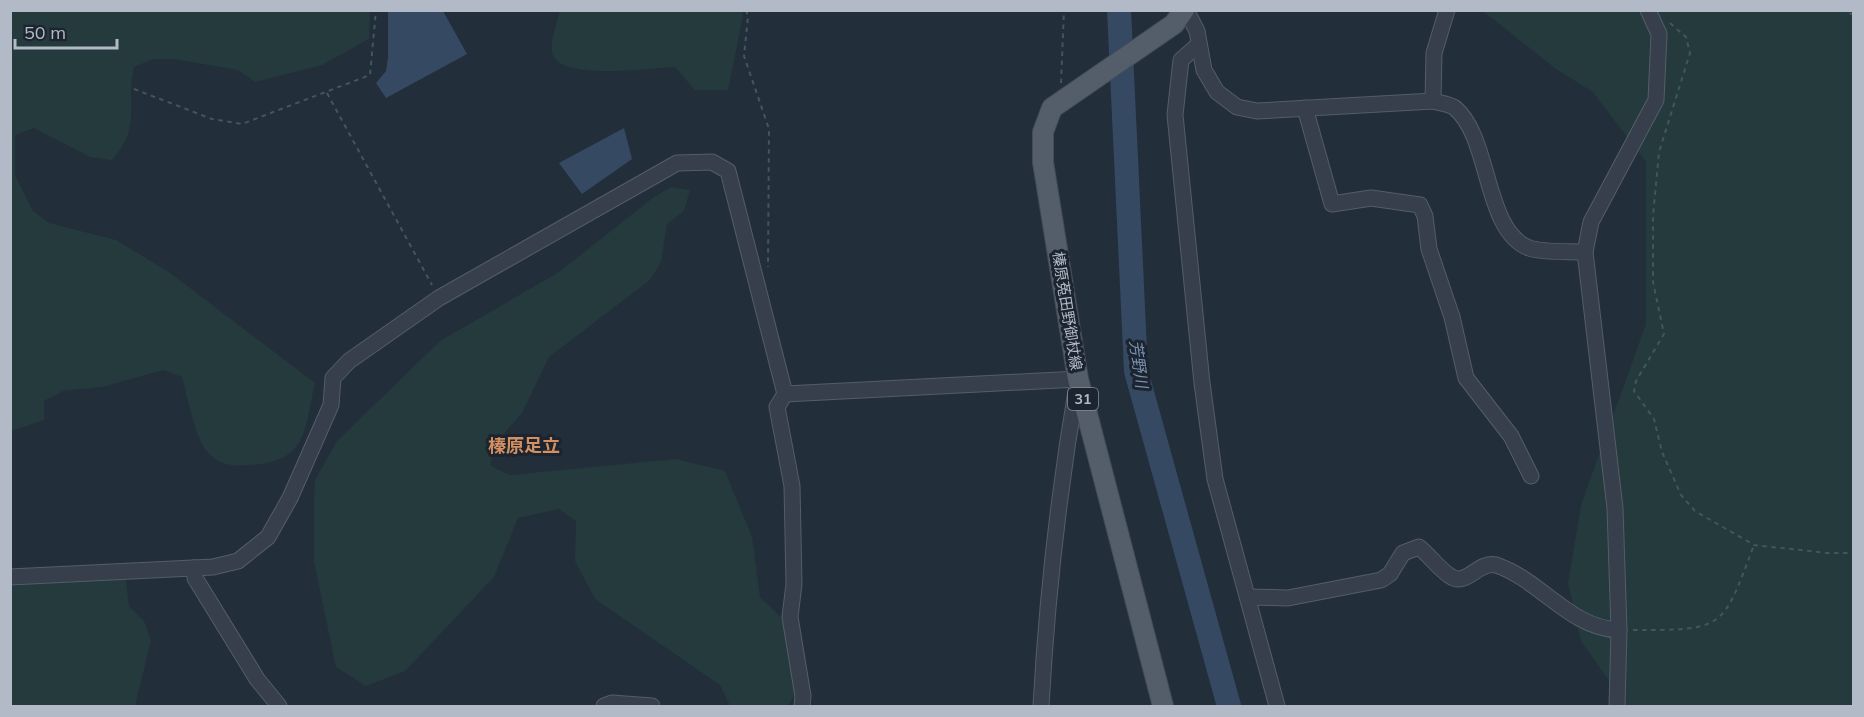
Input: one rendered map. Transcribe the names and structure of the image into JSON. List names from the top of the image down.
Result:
{
  "streets": {
    "main road": ["榛原菟田野御杖線", "31"]
  },
  "districts": ["榛原足立"],
  "water": ["芳野川"],
  "scale_bar": "50 m"
}
